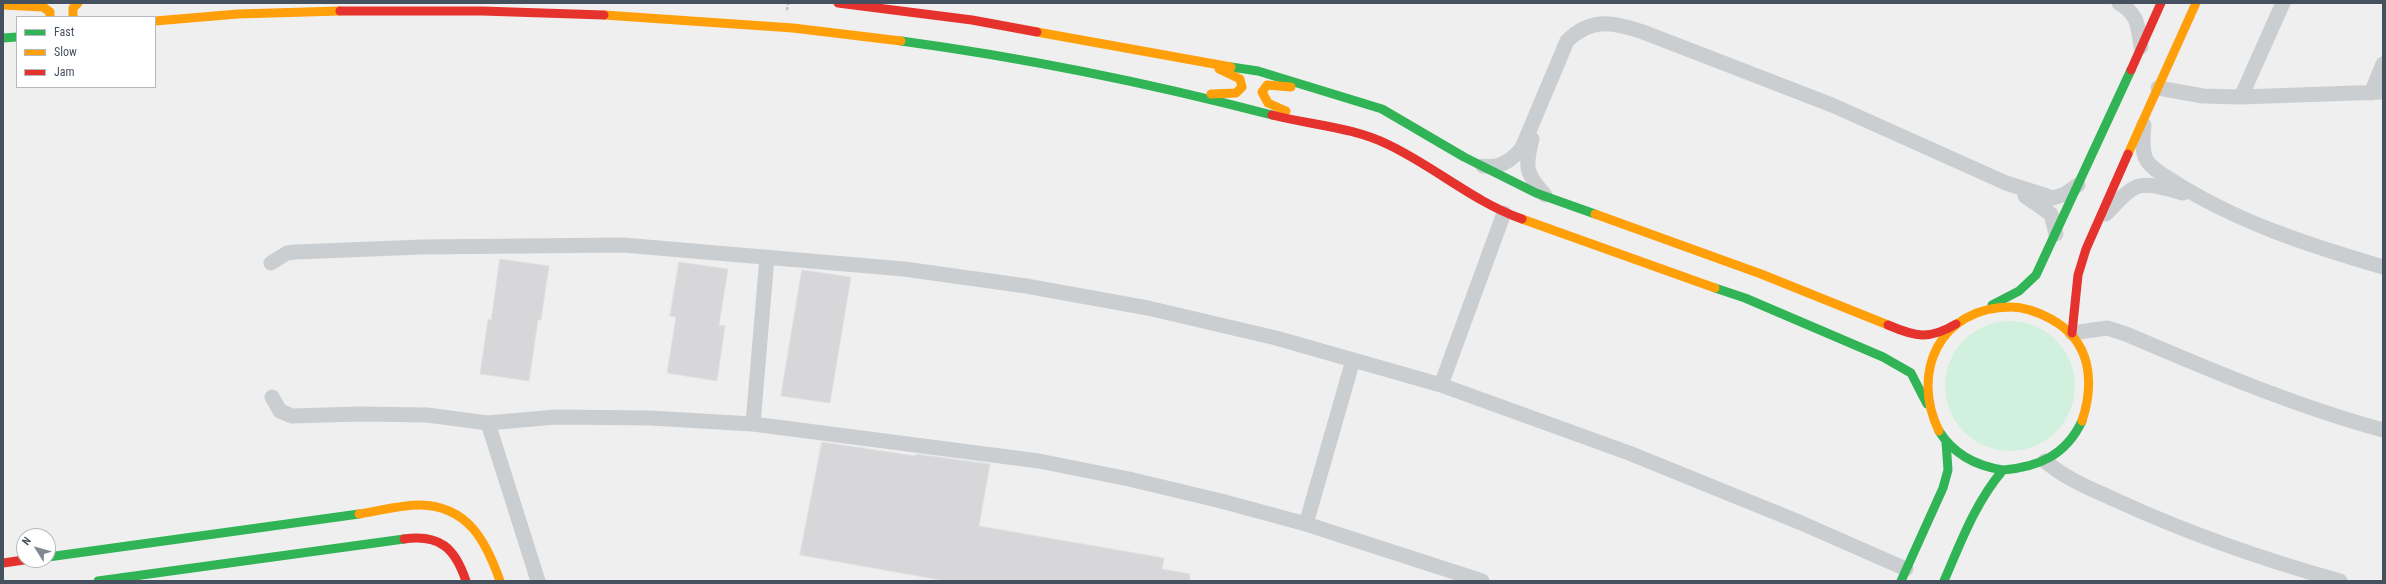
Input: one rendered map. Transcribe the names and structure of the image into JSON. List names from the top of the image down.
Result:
{
  "legend": ["Fast", "Slow", "Jam"],
  "north": "top left"
}
